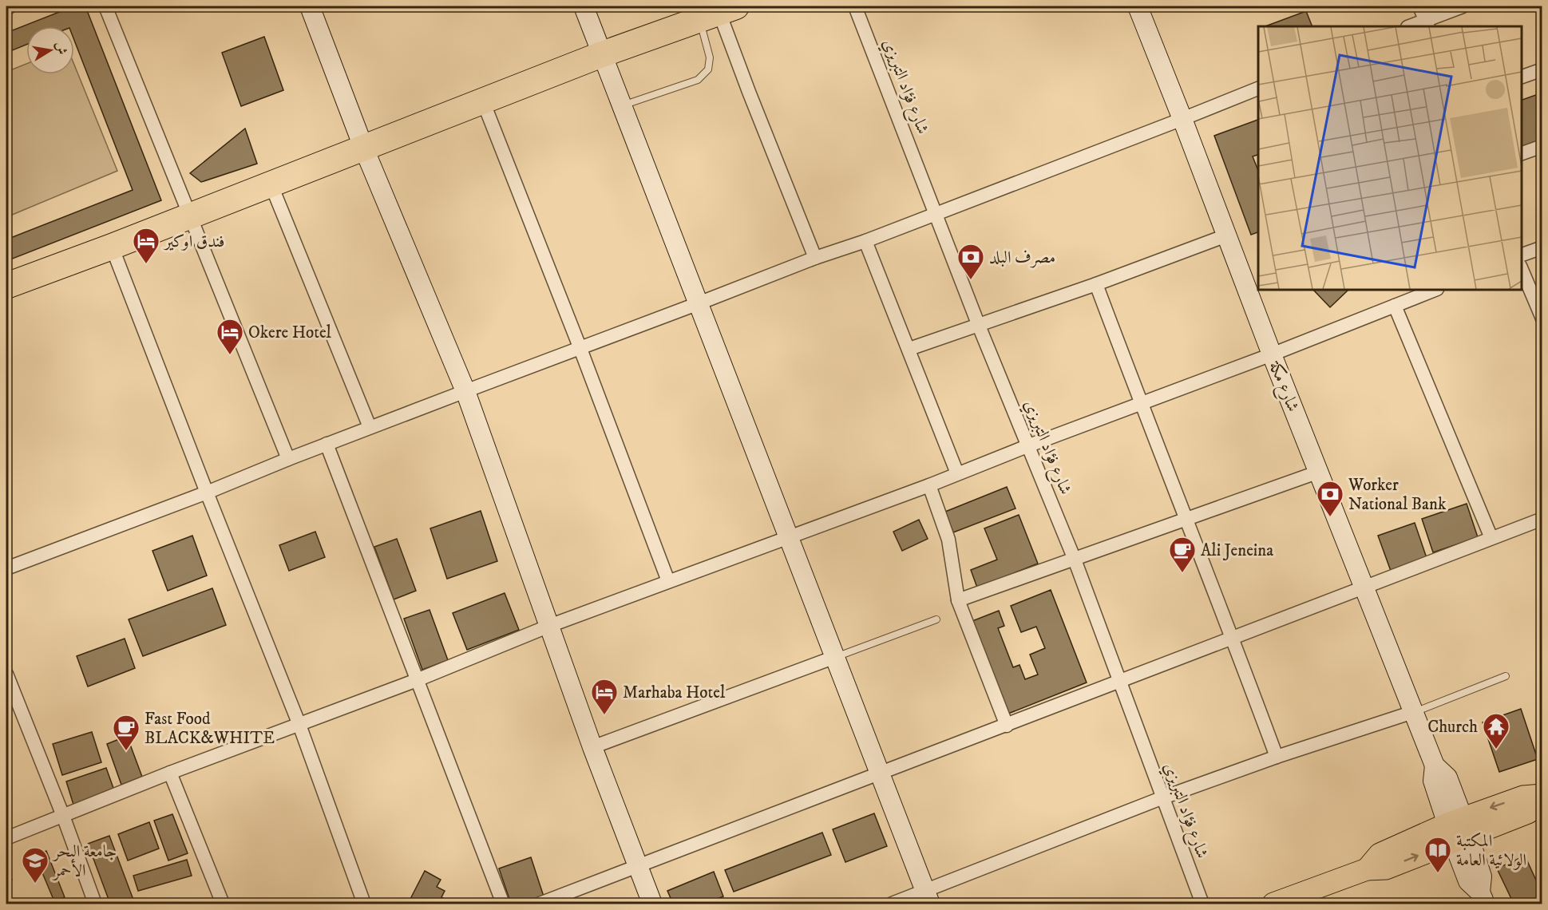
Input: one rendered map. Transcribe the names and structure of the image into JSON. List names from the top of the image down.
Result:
{
  "streets": {
    "street": ["شارع فؤاد التبريزي", "شارع مكة"]
  },
  "places": {
    "hotel": ["فندق اوكير", "Okere Hotel", "Marhaba Hotel"],
    "bank": ["مصرف البلد", "Worker National Bank"],
    "cafe": ["Ali Jeneina", "Fast Food BLACK&WHITE"],
    "temple": ["Church"],
    "library": ["المكتبة الولائية العامة"],
    "school or university": ["جامعة البحر الأحمر"]
  },
  "north": "right"
}
